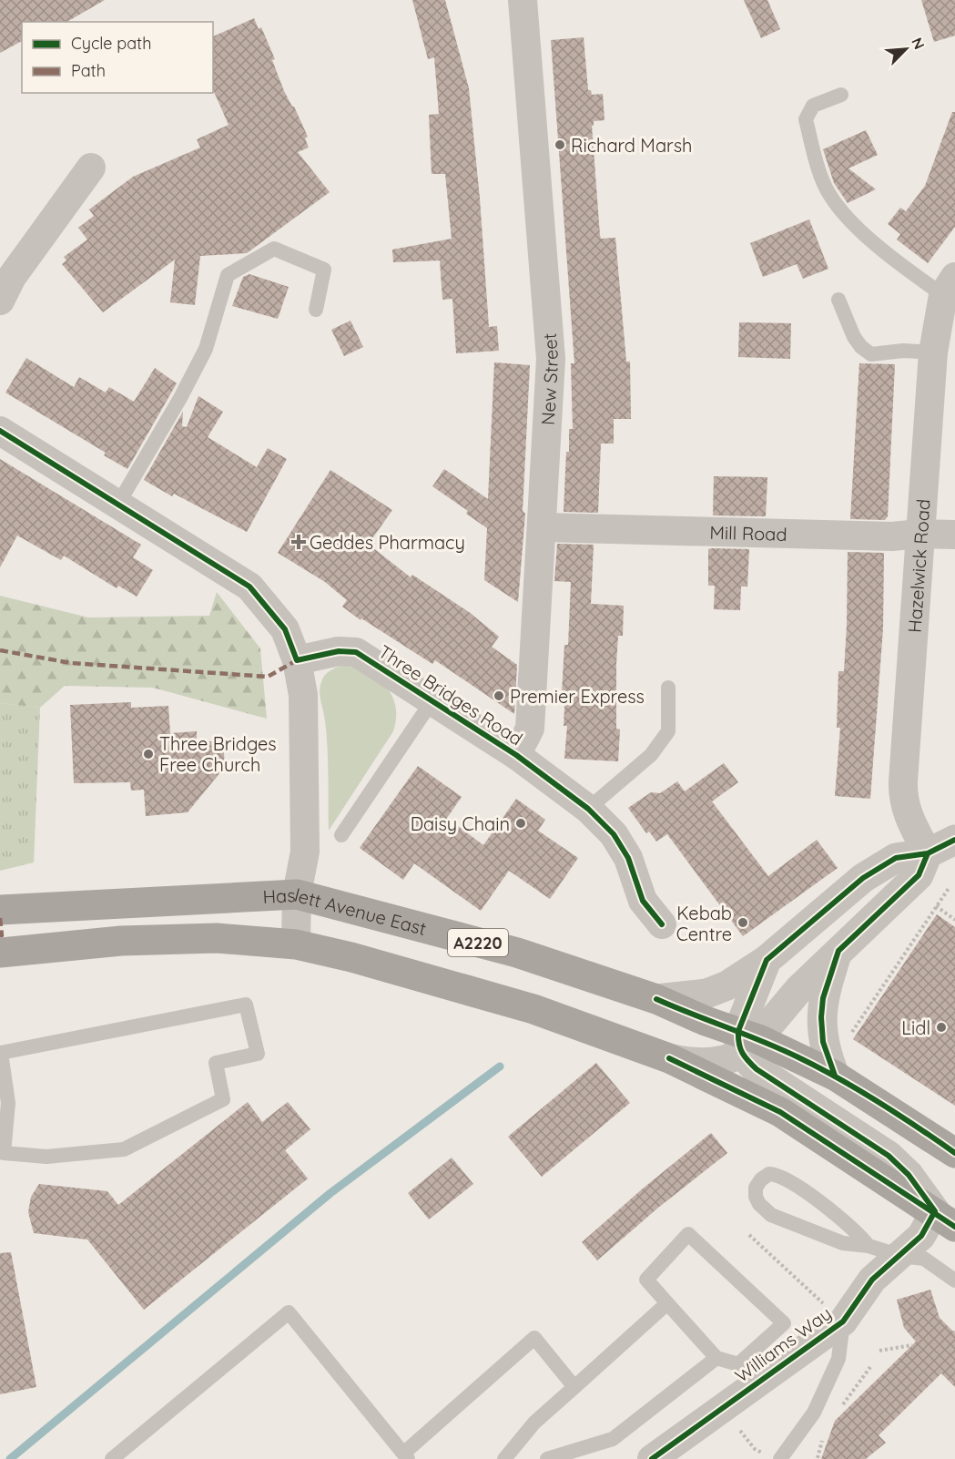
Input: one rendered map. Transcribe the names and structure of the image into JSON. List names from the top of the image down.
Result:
{
  "streets": {
    "main road": ["Haslett Avenue East", "A2220"],
    "street": [
      "New Street",
      "Mill Road",
      "Hazelwick Road",
      "Three Bridges Road",
      "Williams Way"
    ]
  },
  "crossings": [
    ["New Street", "Mill Road"],
    ["New Street", "Three Bridges Road"],
    ["Mill Road", "Hazelwick Road"],
    ["Haslett Avenue East", "Williams Way"]
  ],
  "places": {
    "other": [
      "Richard Marsh",
      "Premier Express",
      "Three Bridges Free Church",
      "Daisy Chain",
      "Kebab Centre",
      "Lidl"
    ],
    "health": ["Geddes Pharmacy"]
  },
  "legend": ["Cycle path", "Path"],
  "north": "top right"
}
